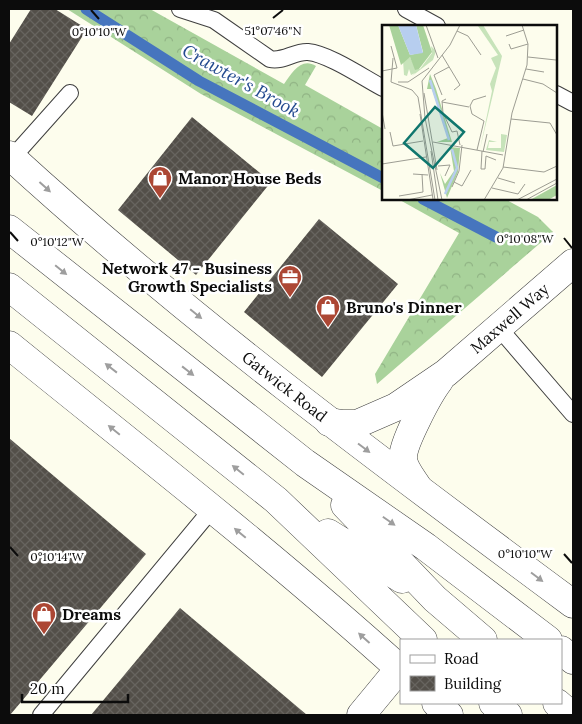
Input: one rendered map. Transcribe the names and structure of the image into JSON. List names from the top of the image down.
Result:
{
  "streets": {
    "street": ["Maxwell Way", "Gatwick Road"]
  },
  "crossings": [
    ["Maxwell Way", "Gatwick Road"]
  ],
  "water": ["Crawter's Brook"],
  "places": {
    "shop": ["Manor House Beds", "Bruno's Dinner", "Dreams"],
    "office": ["Network 47 - Business Growth Specialists"]
  },
  "legend": ["Road", "Building"],
  "scale_bar": "20 m",
  "coordinates": [
    "51°07'46\"N",
    "0°10'10\"W",
    "0°10'08\"W",
    "0°10'12\"W",
    "0°10'14\"W"
  ]
}
